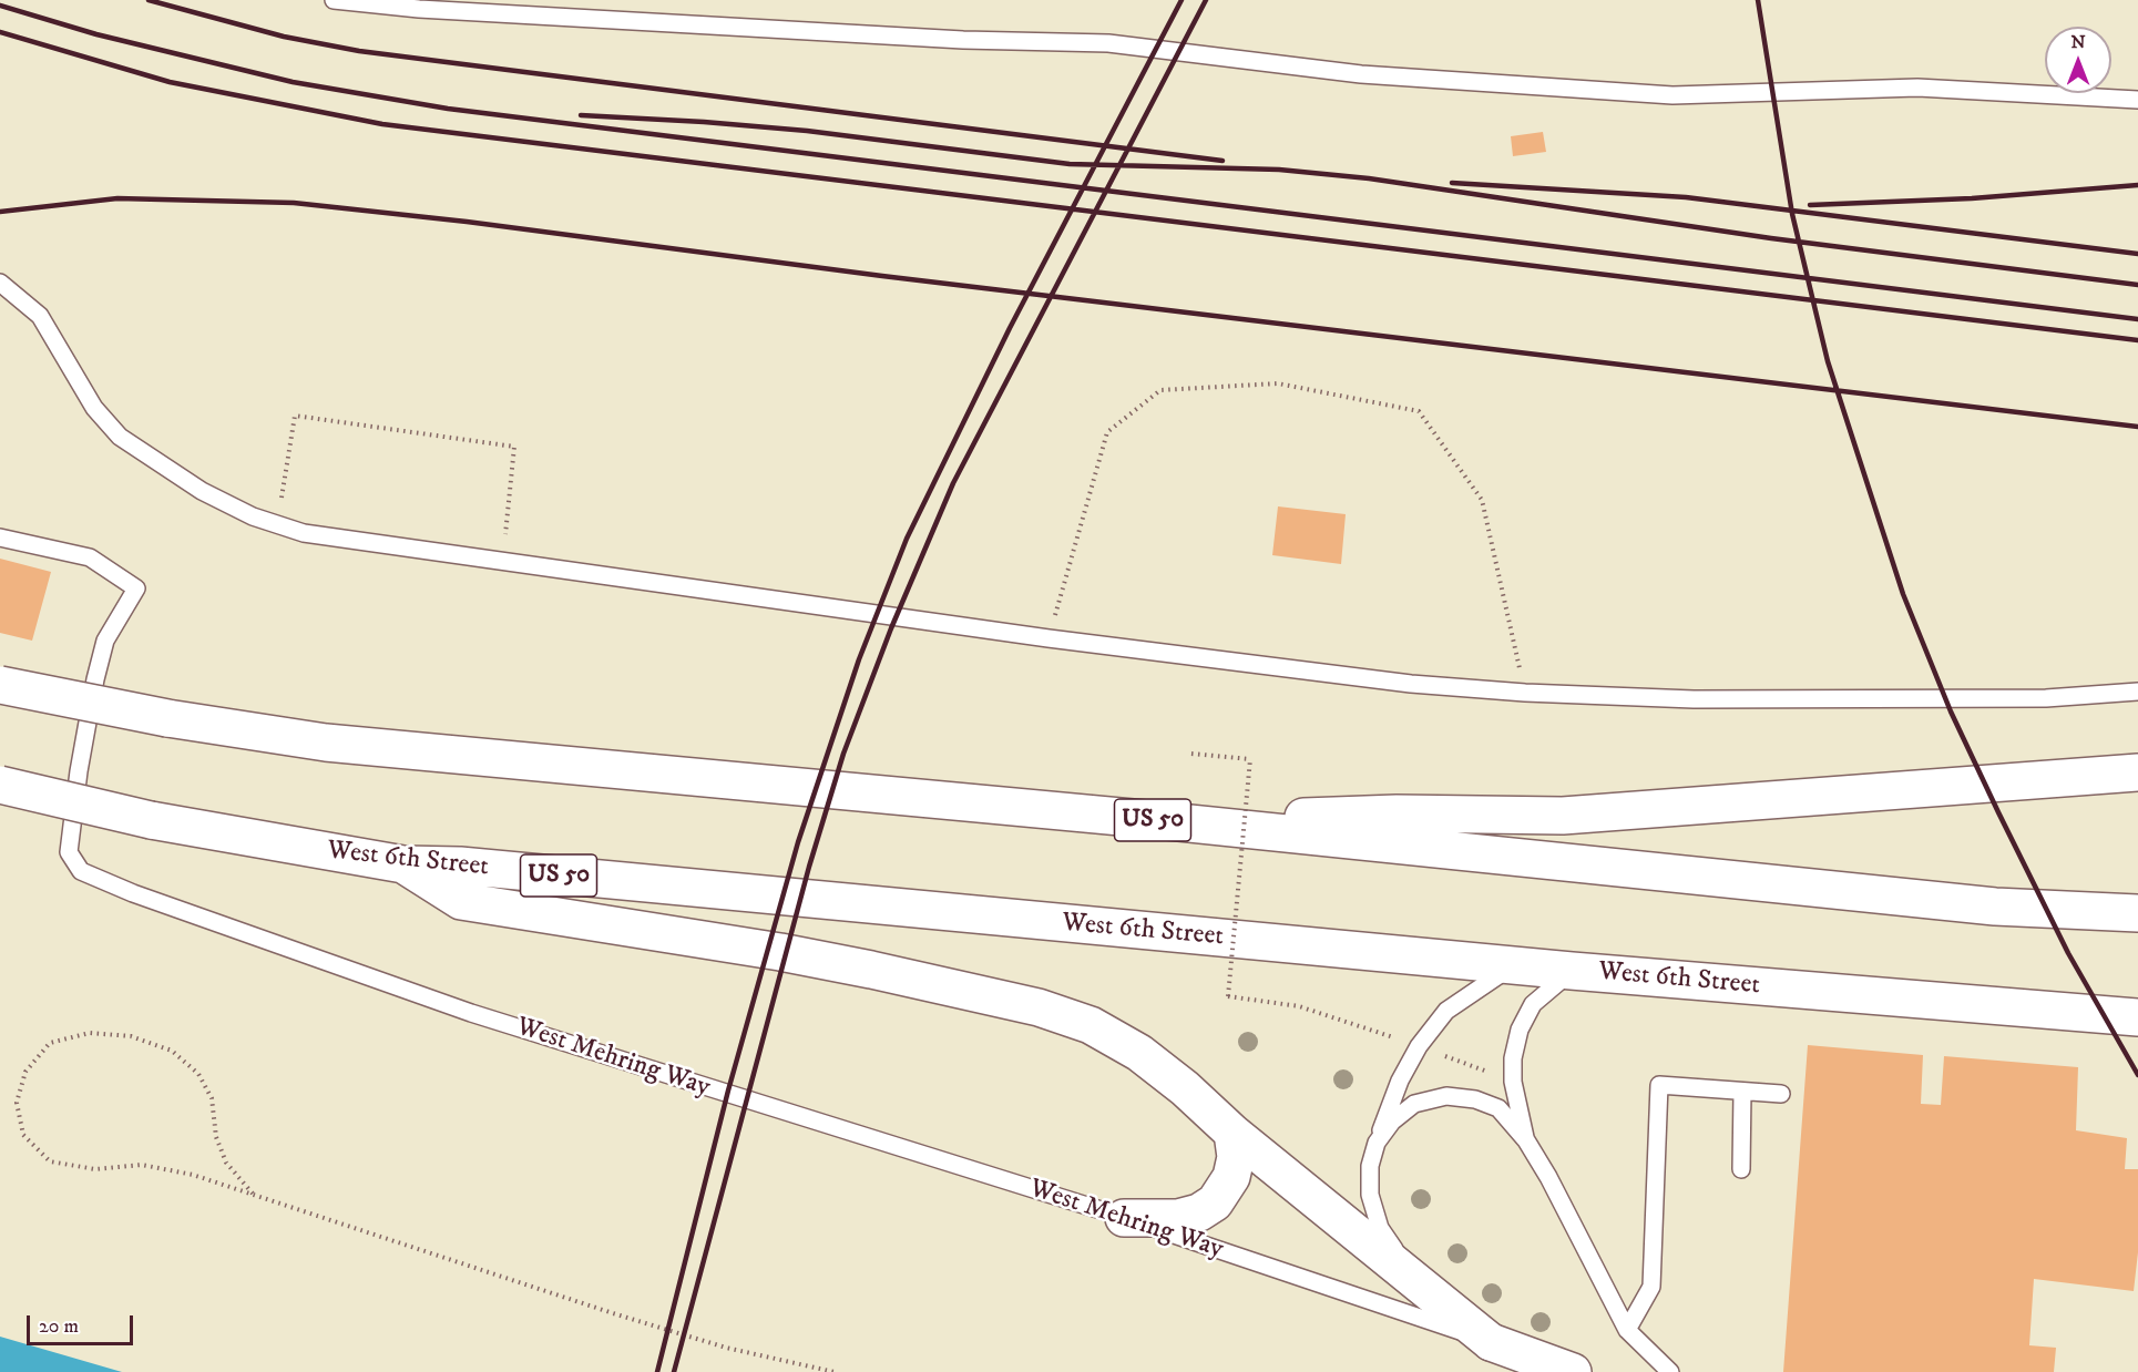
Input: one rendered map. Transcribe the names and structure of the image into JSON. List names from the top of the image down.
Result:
{
  "streets": {
    "main road": ["US 50", "West 6th Street", "West Mehring Way"]
  },
  "scale_bar": "20 m",
  "north": "top"
}
